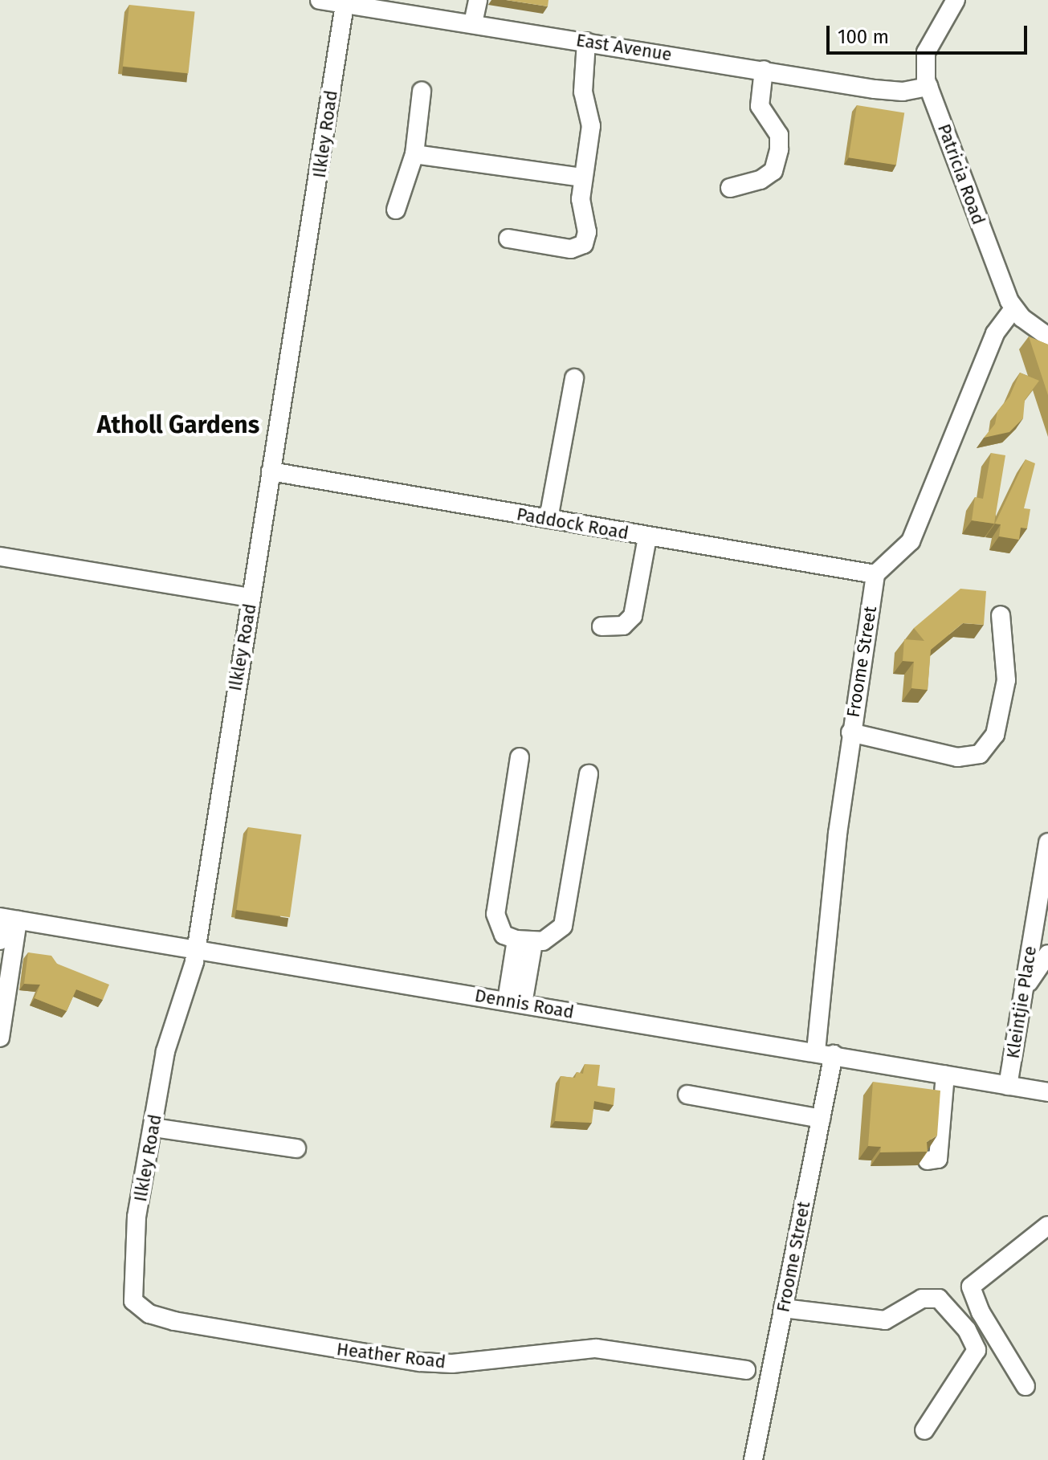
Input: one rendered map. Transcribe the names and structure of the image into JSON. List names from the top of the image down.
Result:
{
  "streets": {
    "street": [
      "East Avenue",
      "Ilkley Road",
      "Patricia Road",
      "Paddock Road",
      "Froome Street",
      "Kleintjie Place",
      "Dennis Road",
      "Heather Road"
    ]
  },
  "crossings": [
    ["East Avenue", "Ilkley Road"],
    ["East Avenue", "Patricia Road"],
    ["Ilkley Road", "Paddock Road"],
    ["Ilkley Road", "Dennis Road"],
    ["Ilkley Road", "Heather Road"],
    ["Paddock Road", "Froome Street"],
    ["Froome Street", "Dennis Road"],
    ["Kleintjie Place", "Dennis Road"]
  ],
  "districts": ["Atholl Gardens"],
  "scale_bar": "100 m"
}
